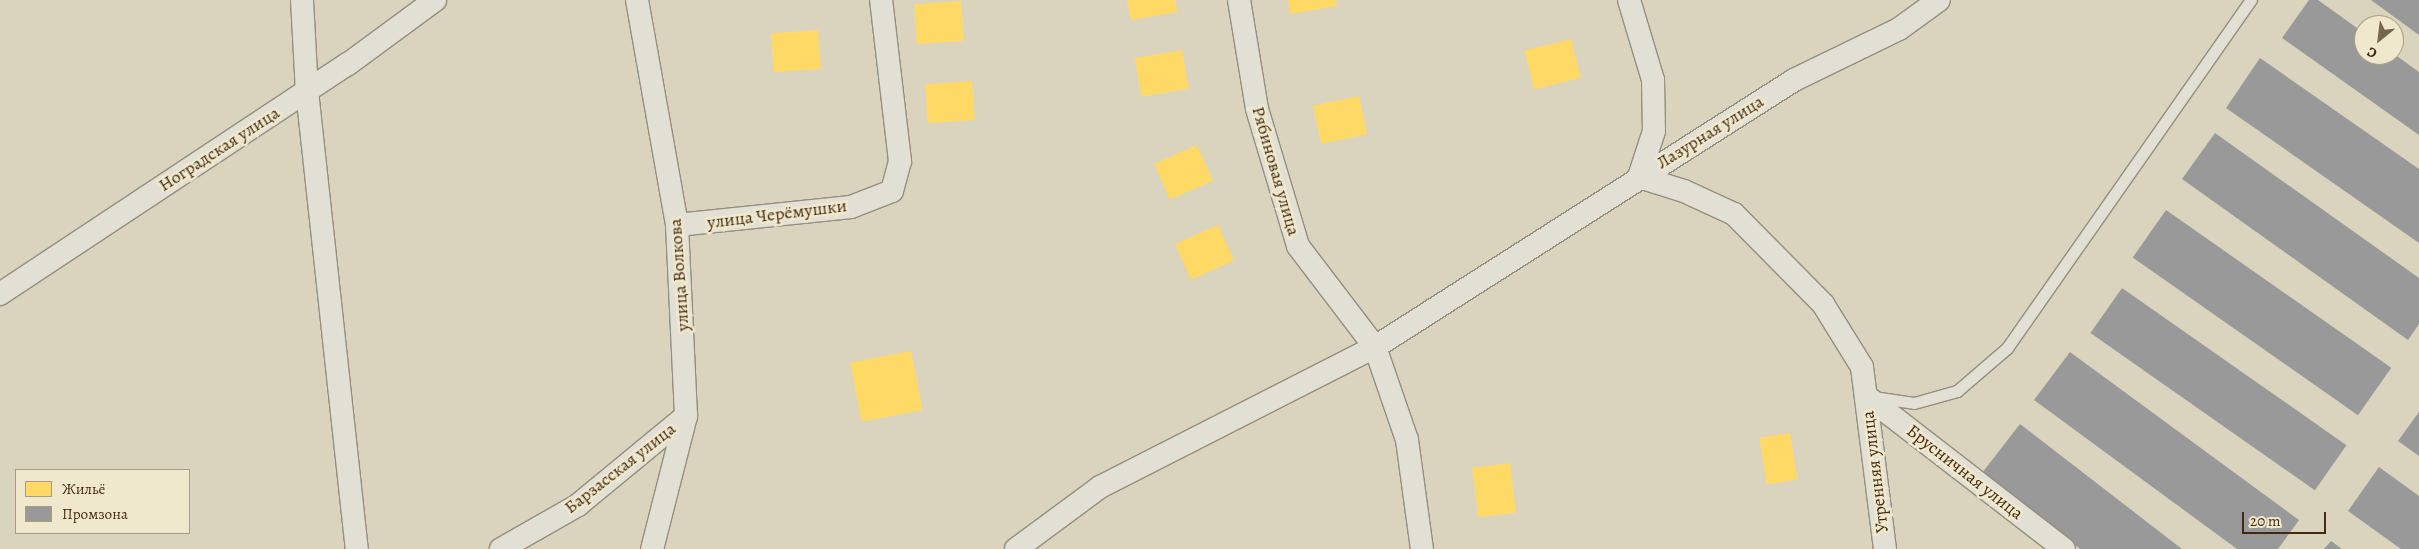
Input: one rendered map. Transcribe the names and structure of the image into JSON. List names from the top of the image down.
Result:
{
  "streets": {
    "street": [
      "Лазурная улица",
      "Ноградская улица",
      "Рябиновая улица",
      "улица Черёмушки",
      "улица Волкова",
      "Барзасская улица",
      "Утренняя улица",
      "Брусничная улица"
    ]
  },
  "crossings": [
    ["Лазурная улица", "Утренняя улица"],
    ["улица Черёмушки", "улица Волкова"],
    ["улица Волкова", "Барзасская улица"],
    ["Утренняя улица", "Брусничная улица"]
  ],
  "legend": ["Жильё", "Промзона"],
  "scale_bar": "20 m",
  "north": "bottom left"
}
